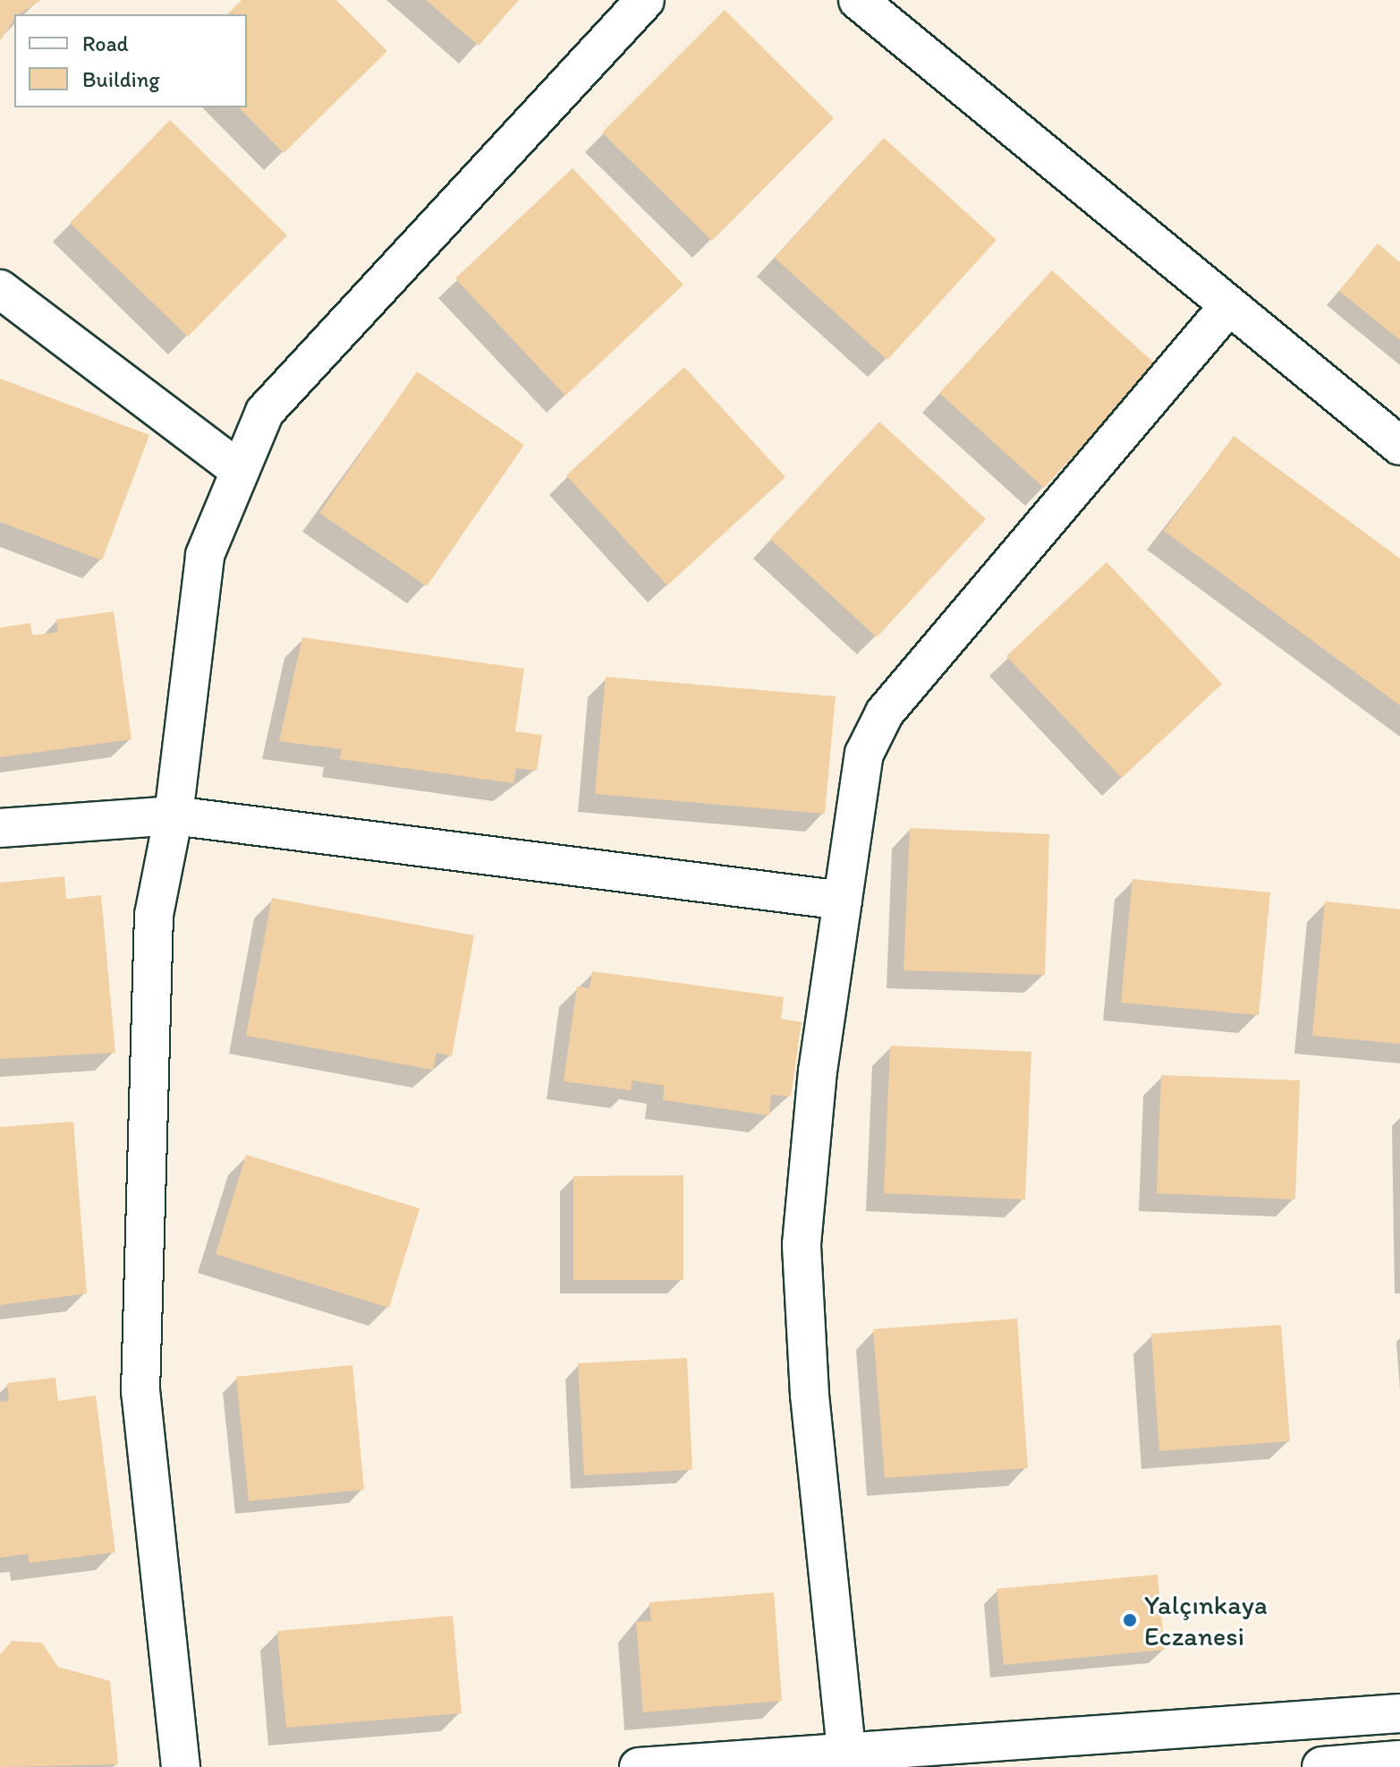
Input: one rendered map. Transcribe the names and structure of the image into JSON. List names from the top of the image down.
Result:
{
  "places": ["Yalçınkaya Eczanesi"],
  "legend": ["Road", "Building"]
}
